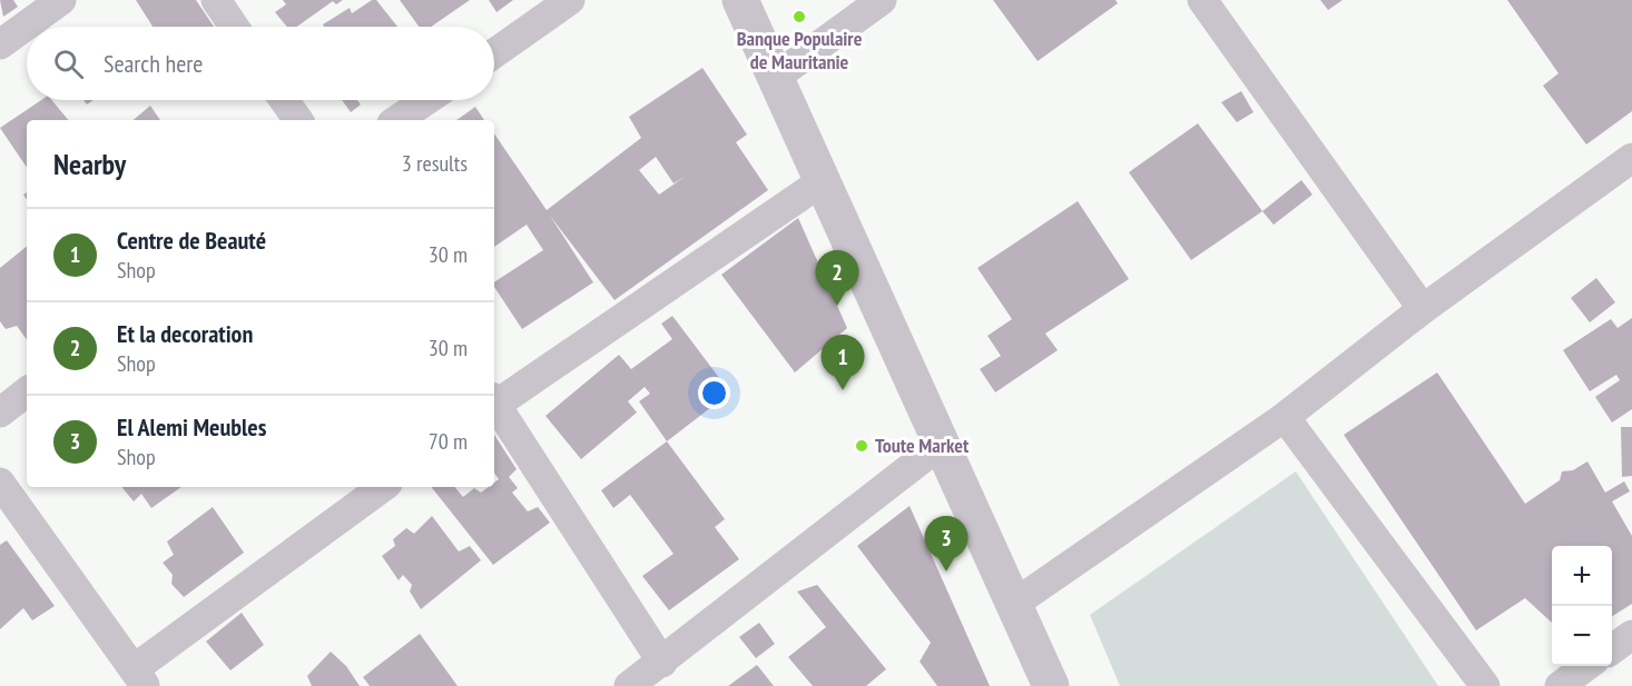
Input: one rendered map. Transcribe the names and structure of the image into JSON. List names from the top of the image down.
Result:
{
  "places": ["Banque Populaire de Mauritanie", "Toute Market"],
  "page": {
    "search": "Search here",
    "heading": ["Nearby", "3 results"],
    "list": [
      {
        "mark": "1",
        "name": "Centre de Beauté",
        "note": "Shop",
        "value": "30 m"
      },
      {
        "mark": "2",
        "name": "Et la decoration",
        "note": "Shop",
        "value": "30 m"
      },
      {
        "mark": "3",
        "name": "El Alemi Meubles",
        "note": "Shop",
        "value": "70 m"
      }
    ],
    "pins": ["2", "1", "3"],
    "map_buttons": ["+", "−"]
  }
}
